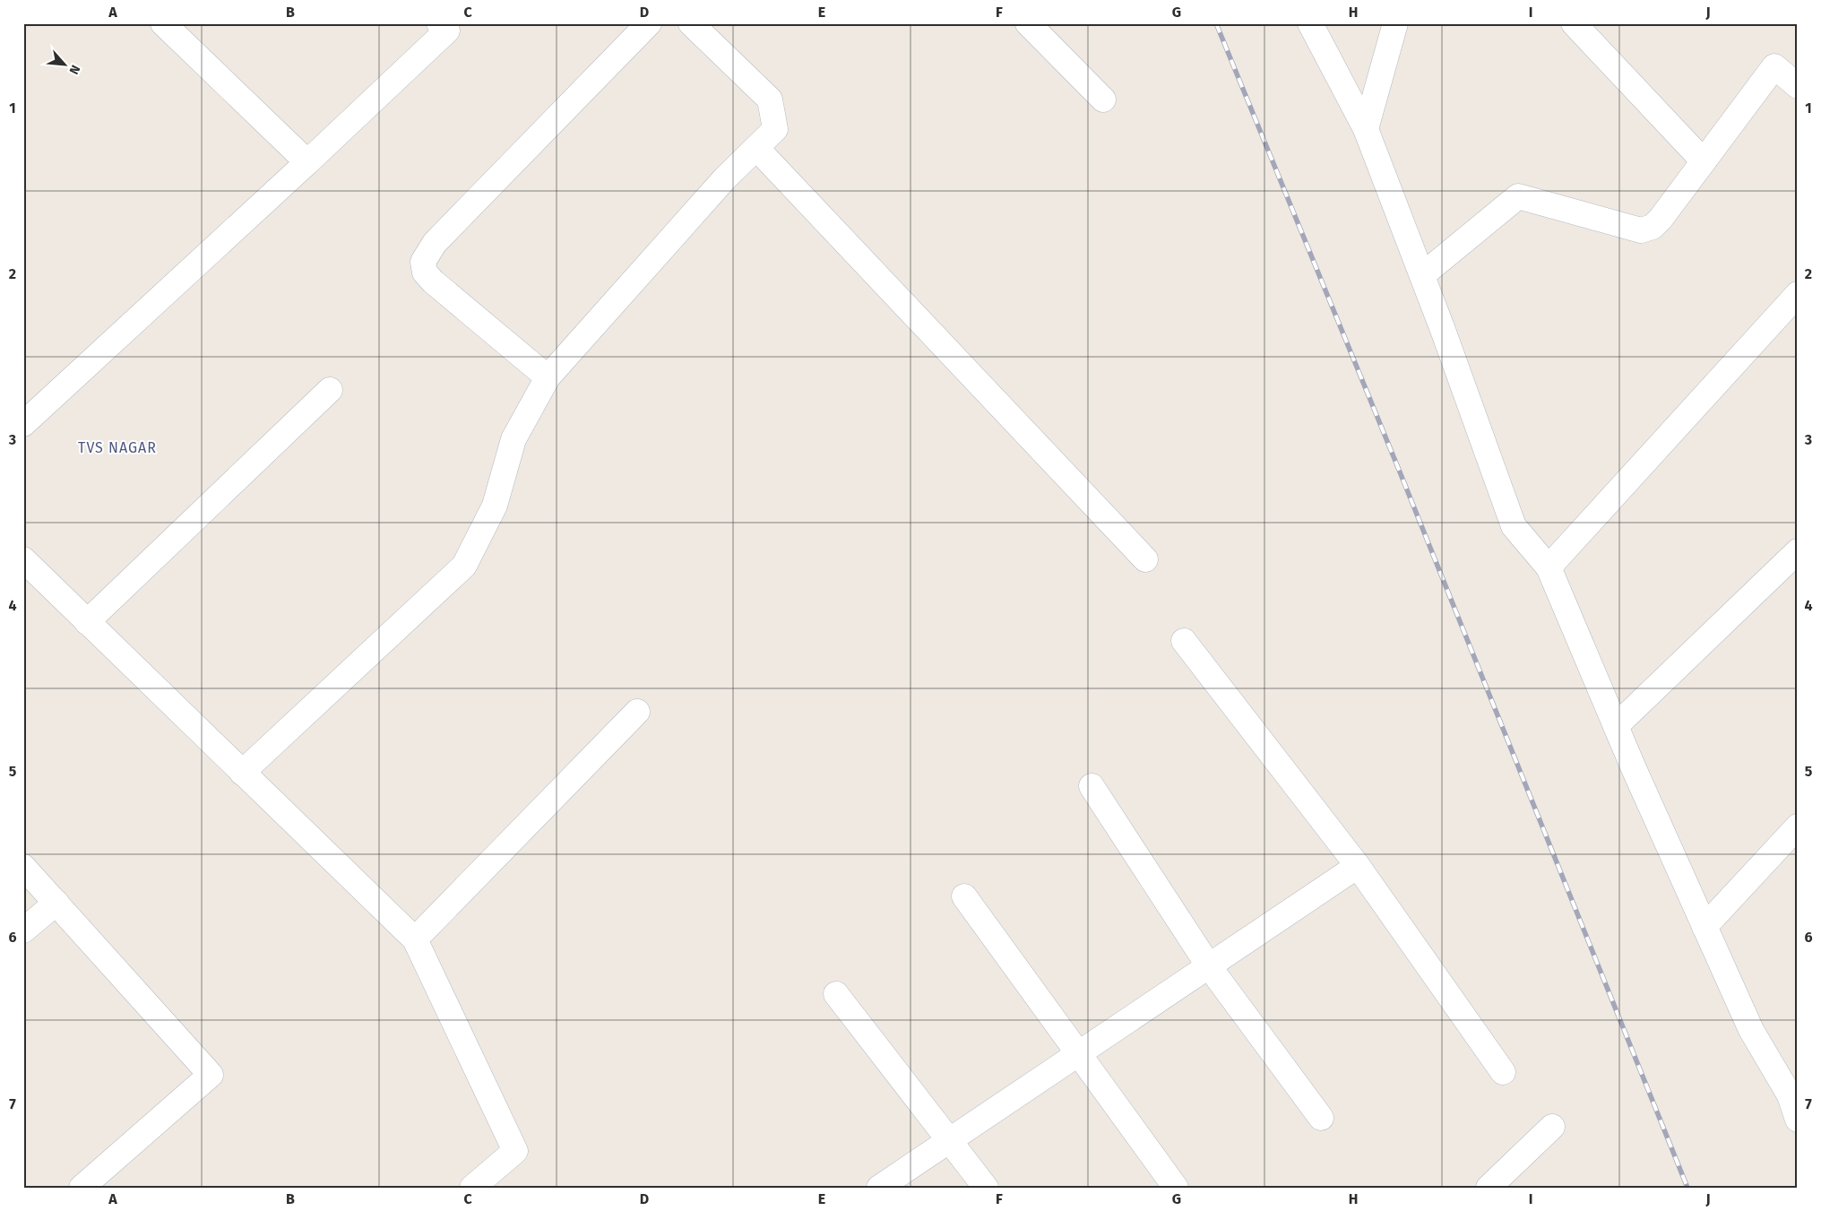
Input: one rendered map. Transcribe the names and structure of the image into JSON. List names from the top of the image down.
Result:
{
  "districts": ["TVS NAGAR"],
  "north": "bottom right",
  "grid": {
    "columns": [
      "A",
      "B",
      "C",
      "D",
      "E",
      "F",
      "G",
      "H",
      "I",
      "J"
    ],
    "rows": [
      "1",
      "2",
      "3",
      "4",
      "5",
      "6",
      "7"
    ]
  }
}
